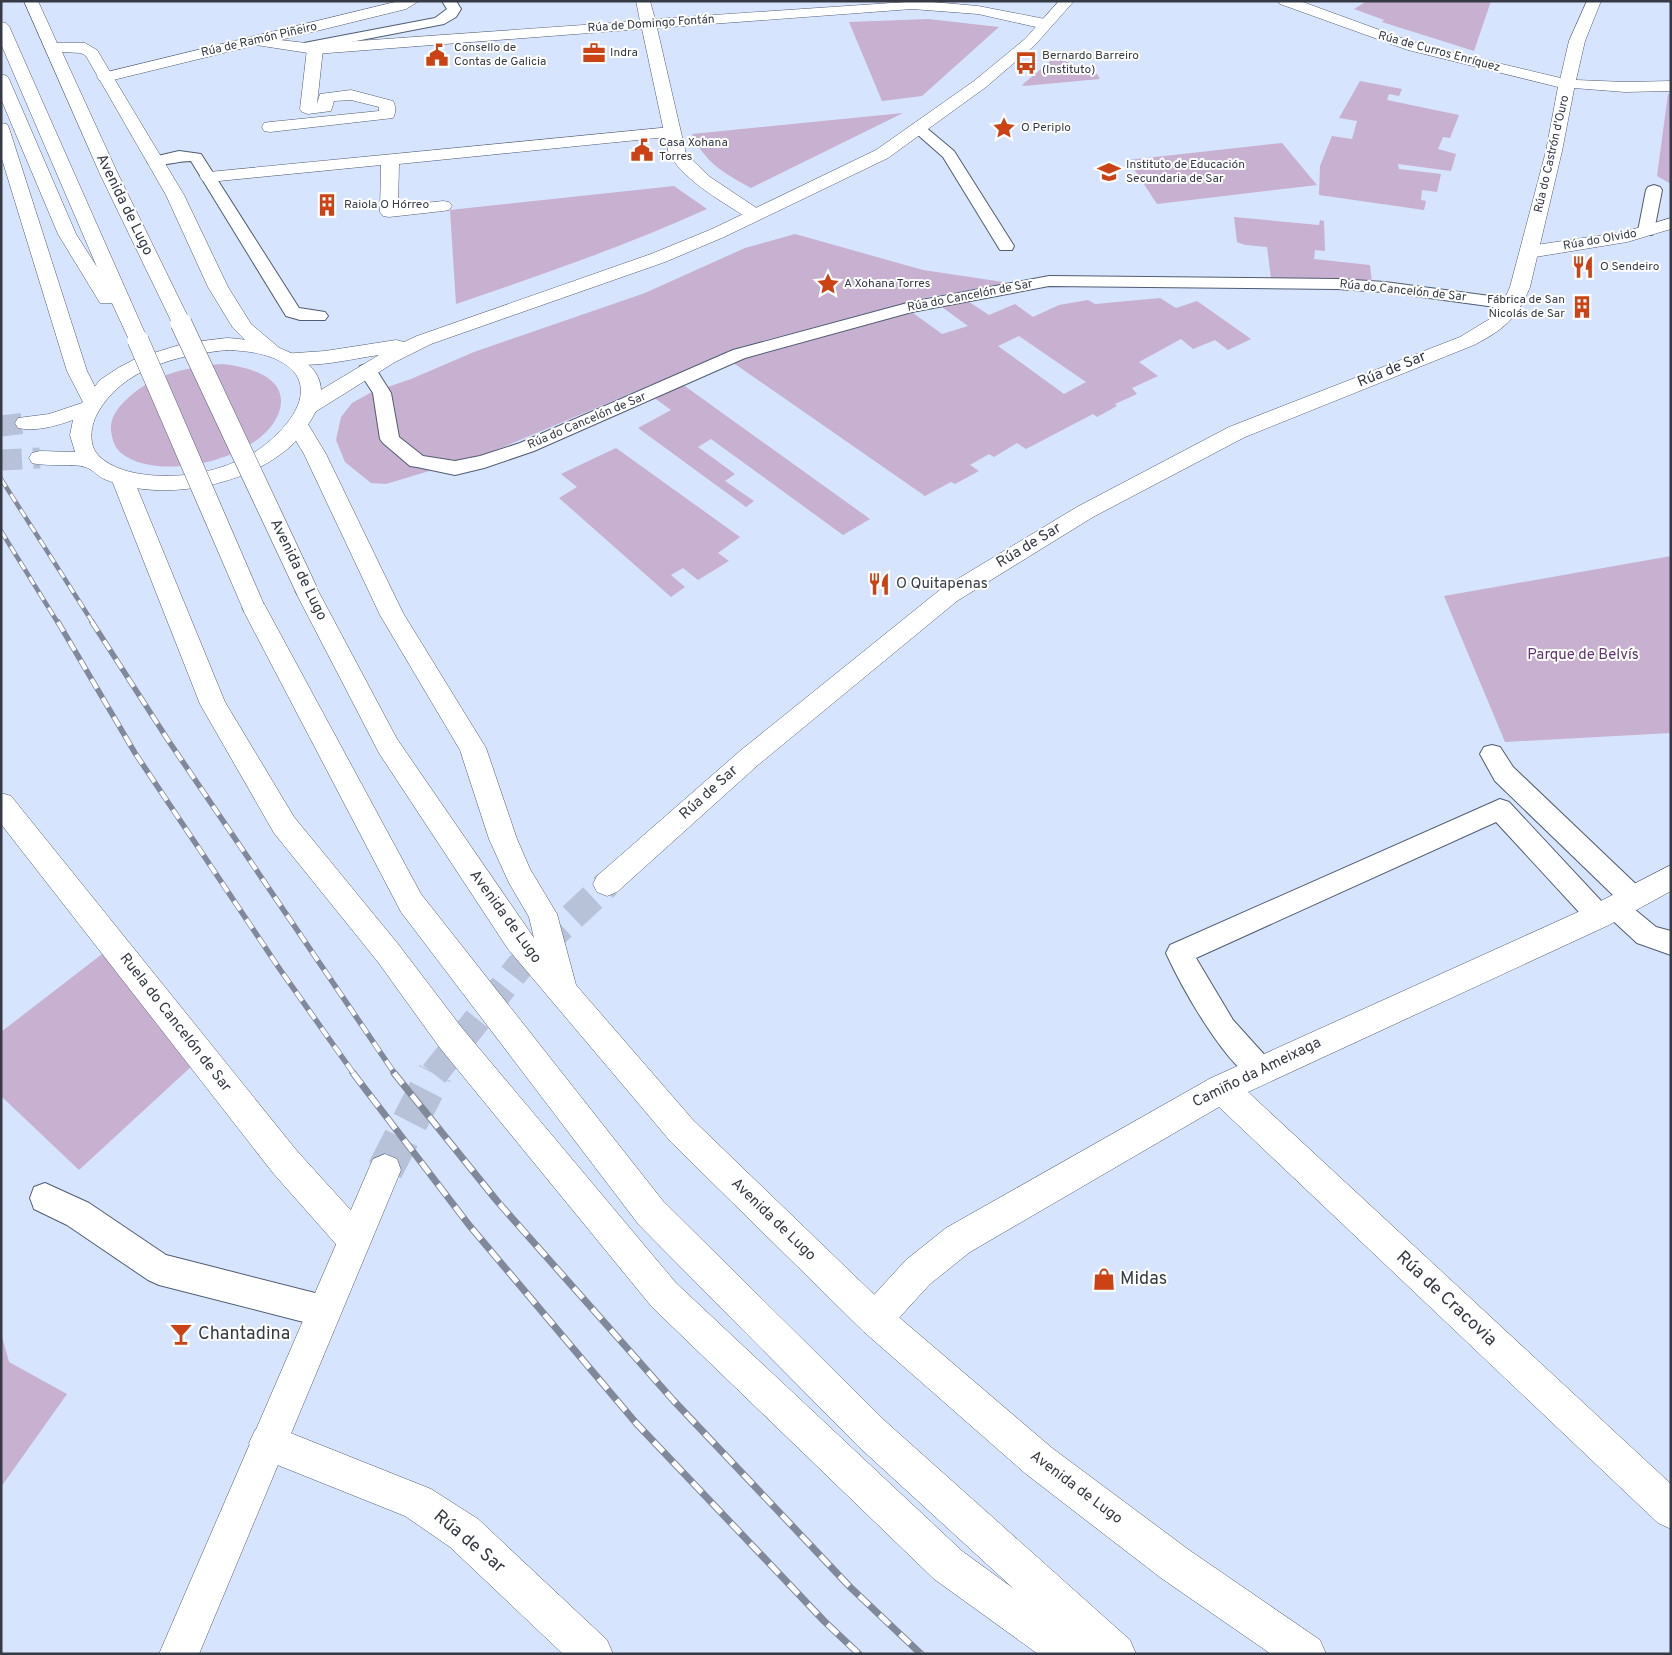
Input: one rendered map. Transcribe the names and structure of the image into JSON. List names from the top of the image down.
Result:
{
  "streets": {
    "main road": [
      "Rúa de Domingo Fontán",
      "Rúa de Ramón Piñeiro",
      "Rúa de Curros Enríquez",
      "Rúa do Castrón d'Ouro",
      "Avenida de Lugo",
      "Rúa do Olvido",
      "Rúa de Sar",
      "Ruela do Cancelón de Sar",
      "Camiño da Ameixaga",
      "Rúa de Cracovia"
    ],
    "lane": ["Rúa do Cancelón de Sar"]
  },
  "crossings": [
    ["Rúa de Domingo Fontán", "Rúa de Ramón Piñeiro"],
    ["Rúa de Curros Enríquez", "Rúa do Castrón d'Ouro"],
    ["Rúa do Castrón d'Ouro", "Rúa do Olvido"],
    ["Rúa do Castrón d'Ouro", "Rúa do Cancelón de Sar"],
    ["Rúa do Castrón d'Ouro", "Rúa de Sar"],
    ["Avenida de Lugo", "Camiño da Ameixaga"],
    ["Rúa do Cancelón de Sar", "Rúa de Sar"],
    ["Camiño da Ameixaga", "Rúa de Cracovia"]
  ],
  "parks": ["Parque de Belvís"],
  "places": {
    "office": ["Indra"],
    "public building": ["Consello de Contas de Galicia", "Casa Xohana Torres"],
    "bus stop": ["Bernardo Barreiro (Instituto)"],
    "place": ["O Periplo", "A Xohana Torres"],
    "school or university": ["Instituto de Educación Secundaria de Sar"],
    "building": ["Raiola O Hórreo", "Fábrica de San Nicolás de Sar"],
    "restaurant": ["O Sendeiro", "O Quitapenas"],
    "shop": ["Midas"],
    "bar": ["Chantadina"]
  }
}
